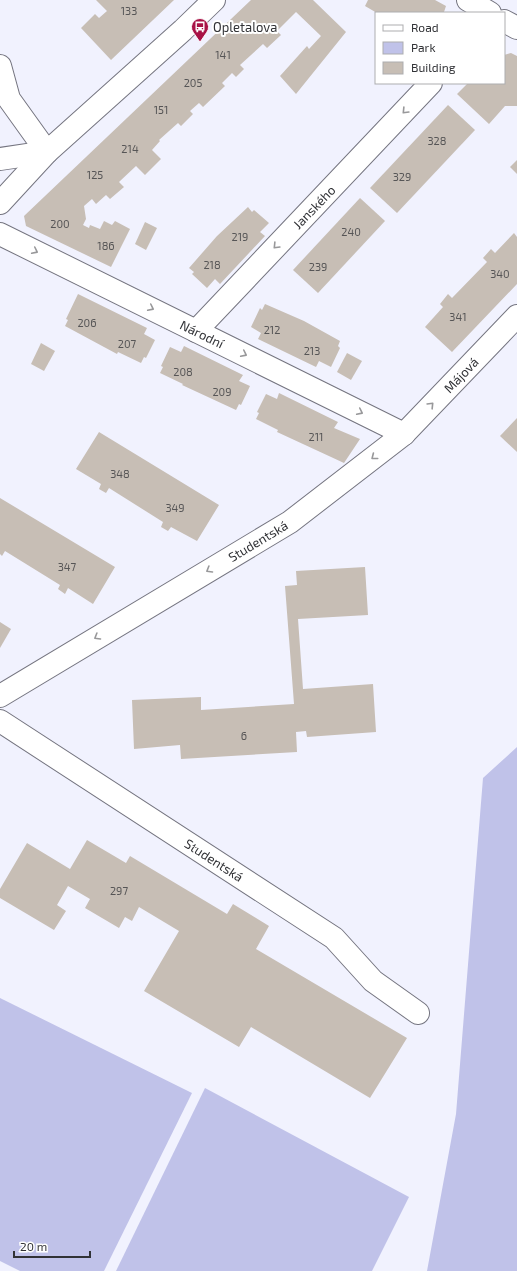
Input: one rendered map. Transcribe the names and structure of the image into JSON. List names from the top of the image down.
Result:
{
  "streets": {
    "street": [
      "Janského",
      "Národní",
      "Májová",
      "Studentská"
    ]
  },
  "crossings": [
    ["Janského", "Národní"],
    ["Národní", "Májová"],
    ["Národní", "Studentská"],
    ["Májová", "Studentská"]
  ],
  "one_way": [
    "Janského",
    "Národní",
    "Májová",
    "Studentská"
  ],
  "places": {
    "bus stop": ["Opletalova"]
  },
  "house_numbers": [
    "133",
    "141",
    "205",
    "151",
    "328",
    "214",
    "125",
    "329",
    "200",
    "240",
    "219",
    "186",
    "218",
    "239",
    "340",
    "341",
    "206",
    "212",
    "207",
    "213",
    "208",
    "209",
    "211",
    "348",
    "349",
    "347",
    "6",
    "297"
  ],
  "legend": ["Road", "Park", "Building"],
  "scale_bar": "20 m"
}
